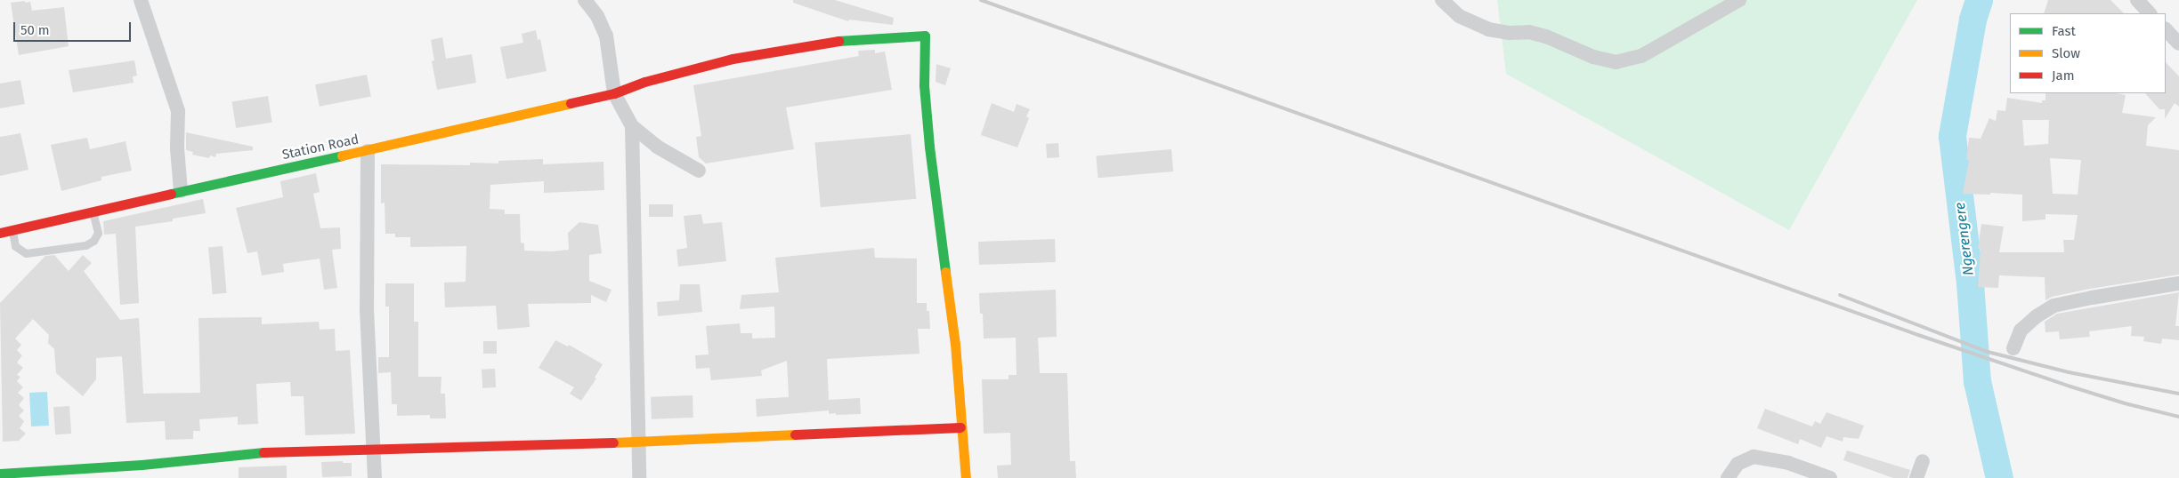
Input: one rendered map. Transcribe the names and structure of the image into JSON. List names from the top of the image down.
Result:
{
  "streets": {
    "street": ["Station Road"]
  },
  "water": ["Ngerengere"],
  "legend": ["Fast", "Slow", "Jam"],
  "scale_bar": "50 m"
}
